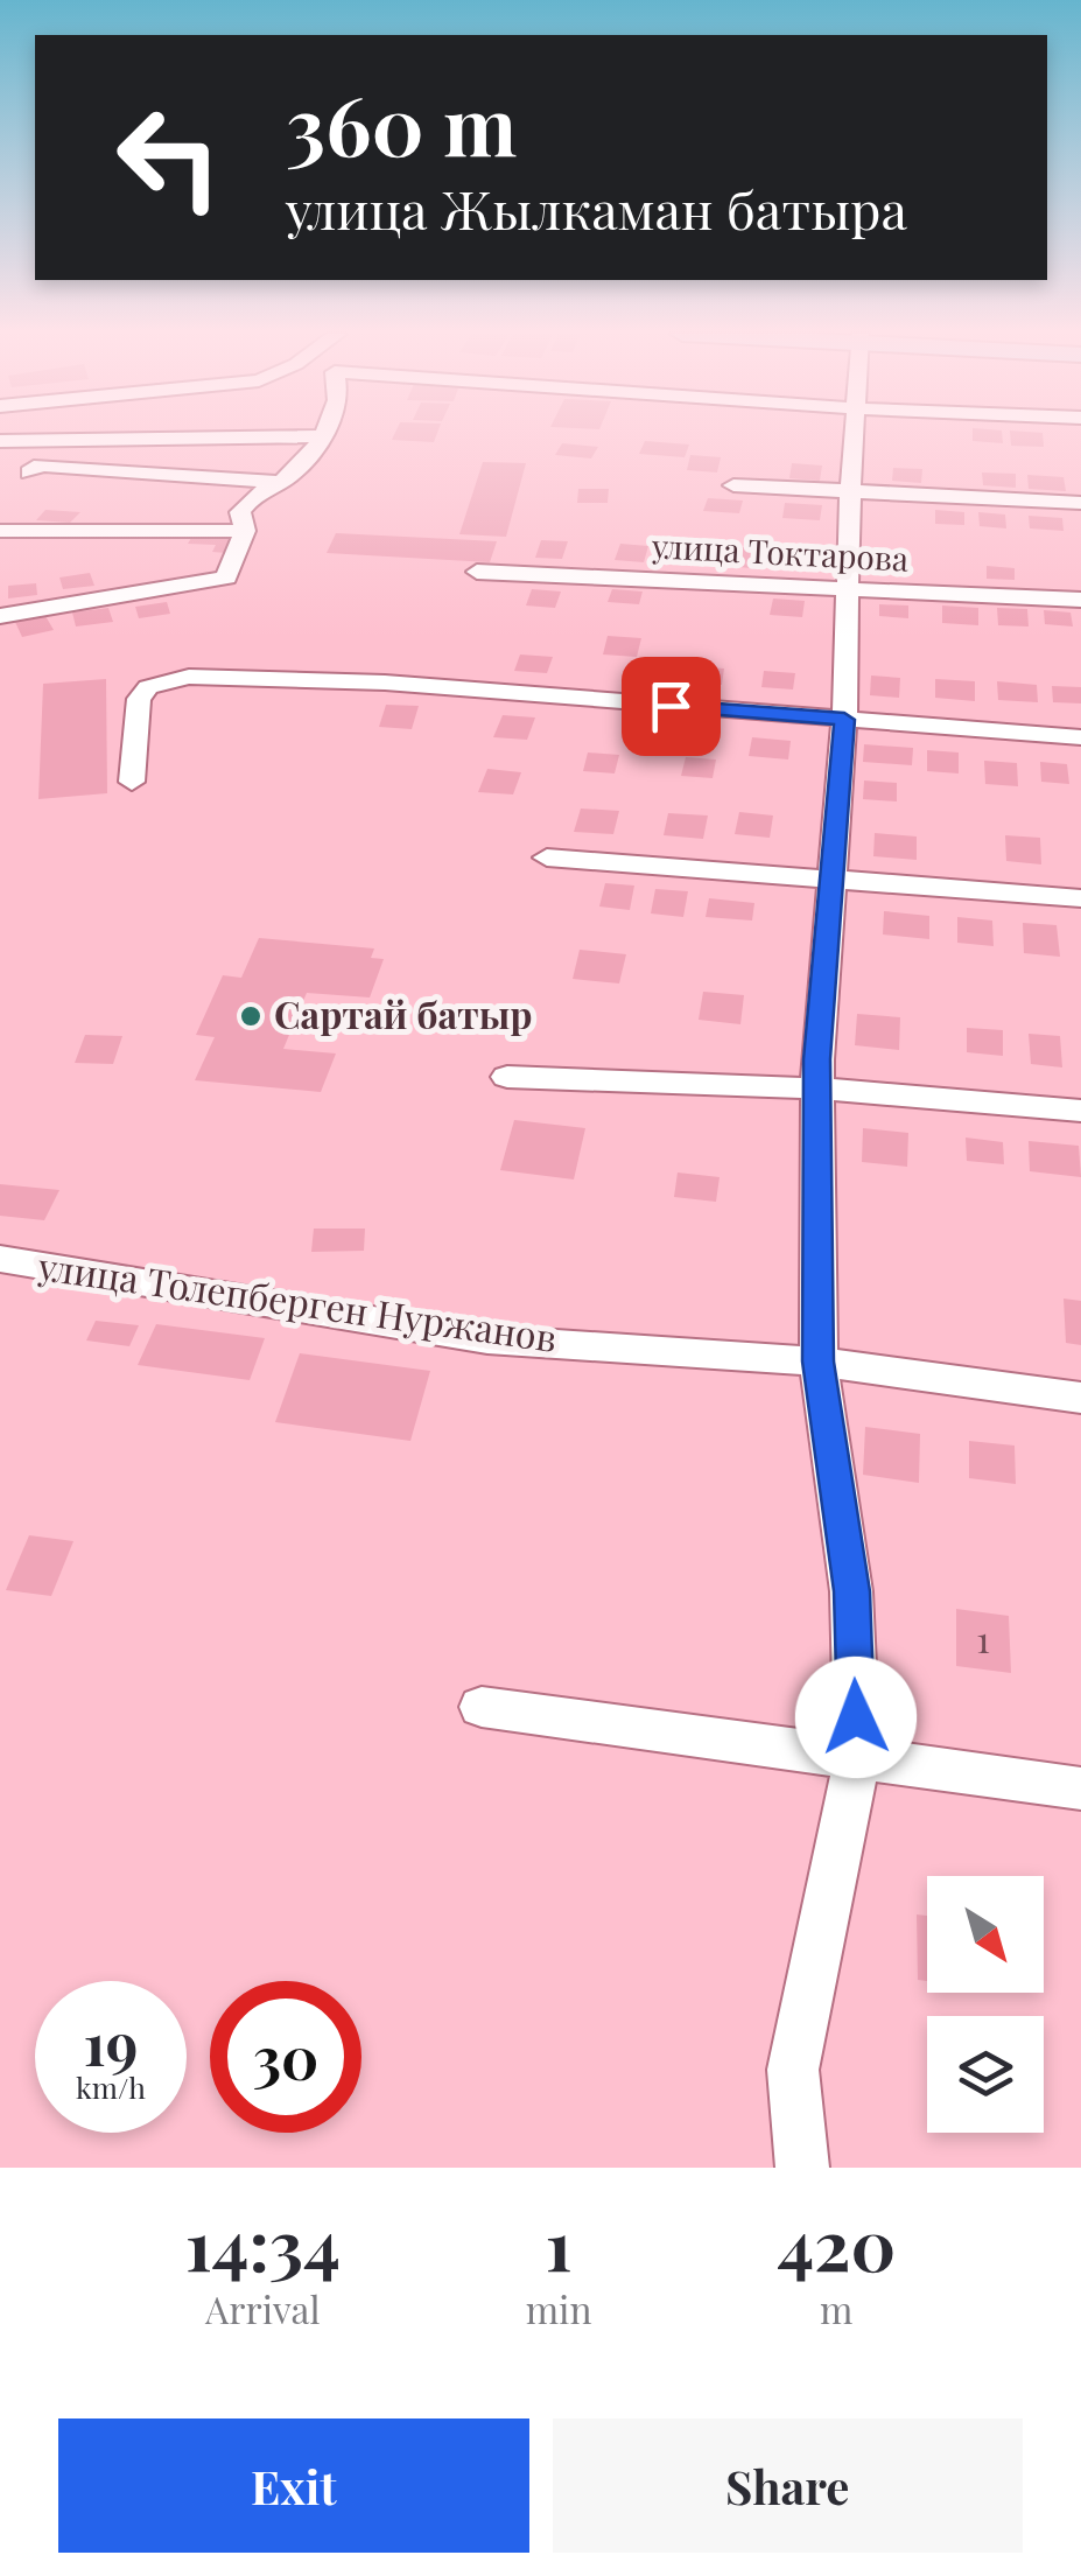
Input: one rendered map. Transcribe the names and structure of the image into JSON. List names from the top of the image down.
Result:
{
  "streets": {
    "street": ["улица Токтарова", "улица Толепберген Нуржанов"]
  },
  "places": ["Сартай батыр"],
  "house_numbers": ["1"],
  "north": "bottom right",
  "page": {
    "turn": ["360 m", "улица Жылкаман батыра"],
    "speed": "19 km/h",
    "limit": "30",
    "eta": [
      "14:34",
      "Arrival",
      "1",
      "min",
      "420",
      "m"
    ],
    "buttons": ["Exit", "Share"]
  }
}
